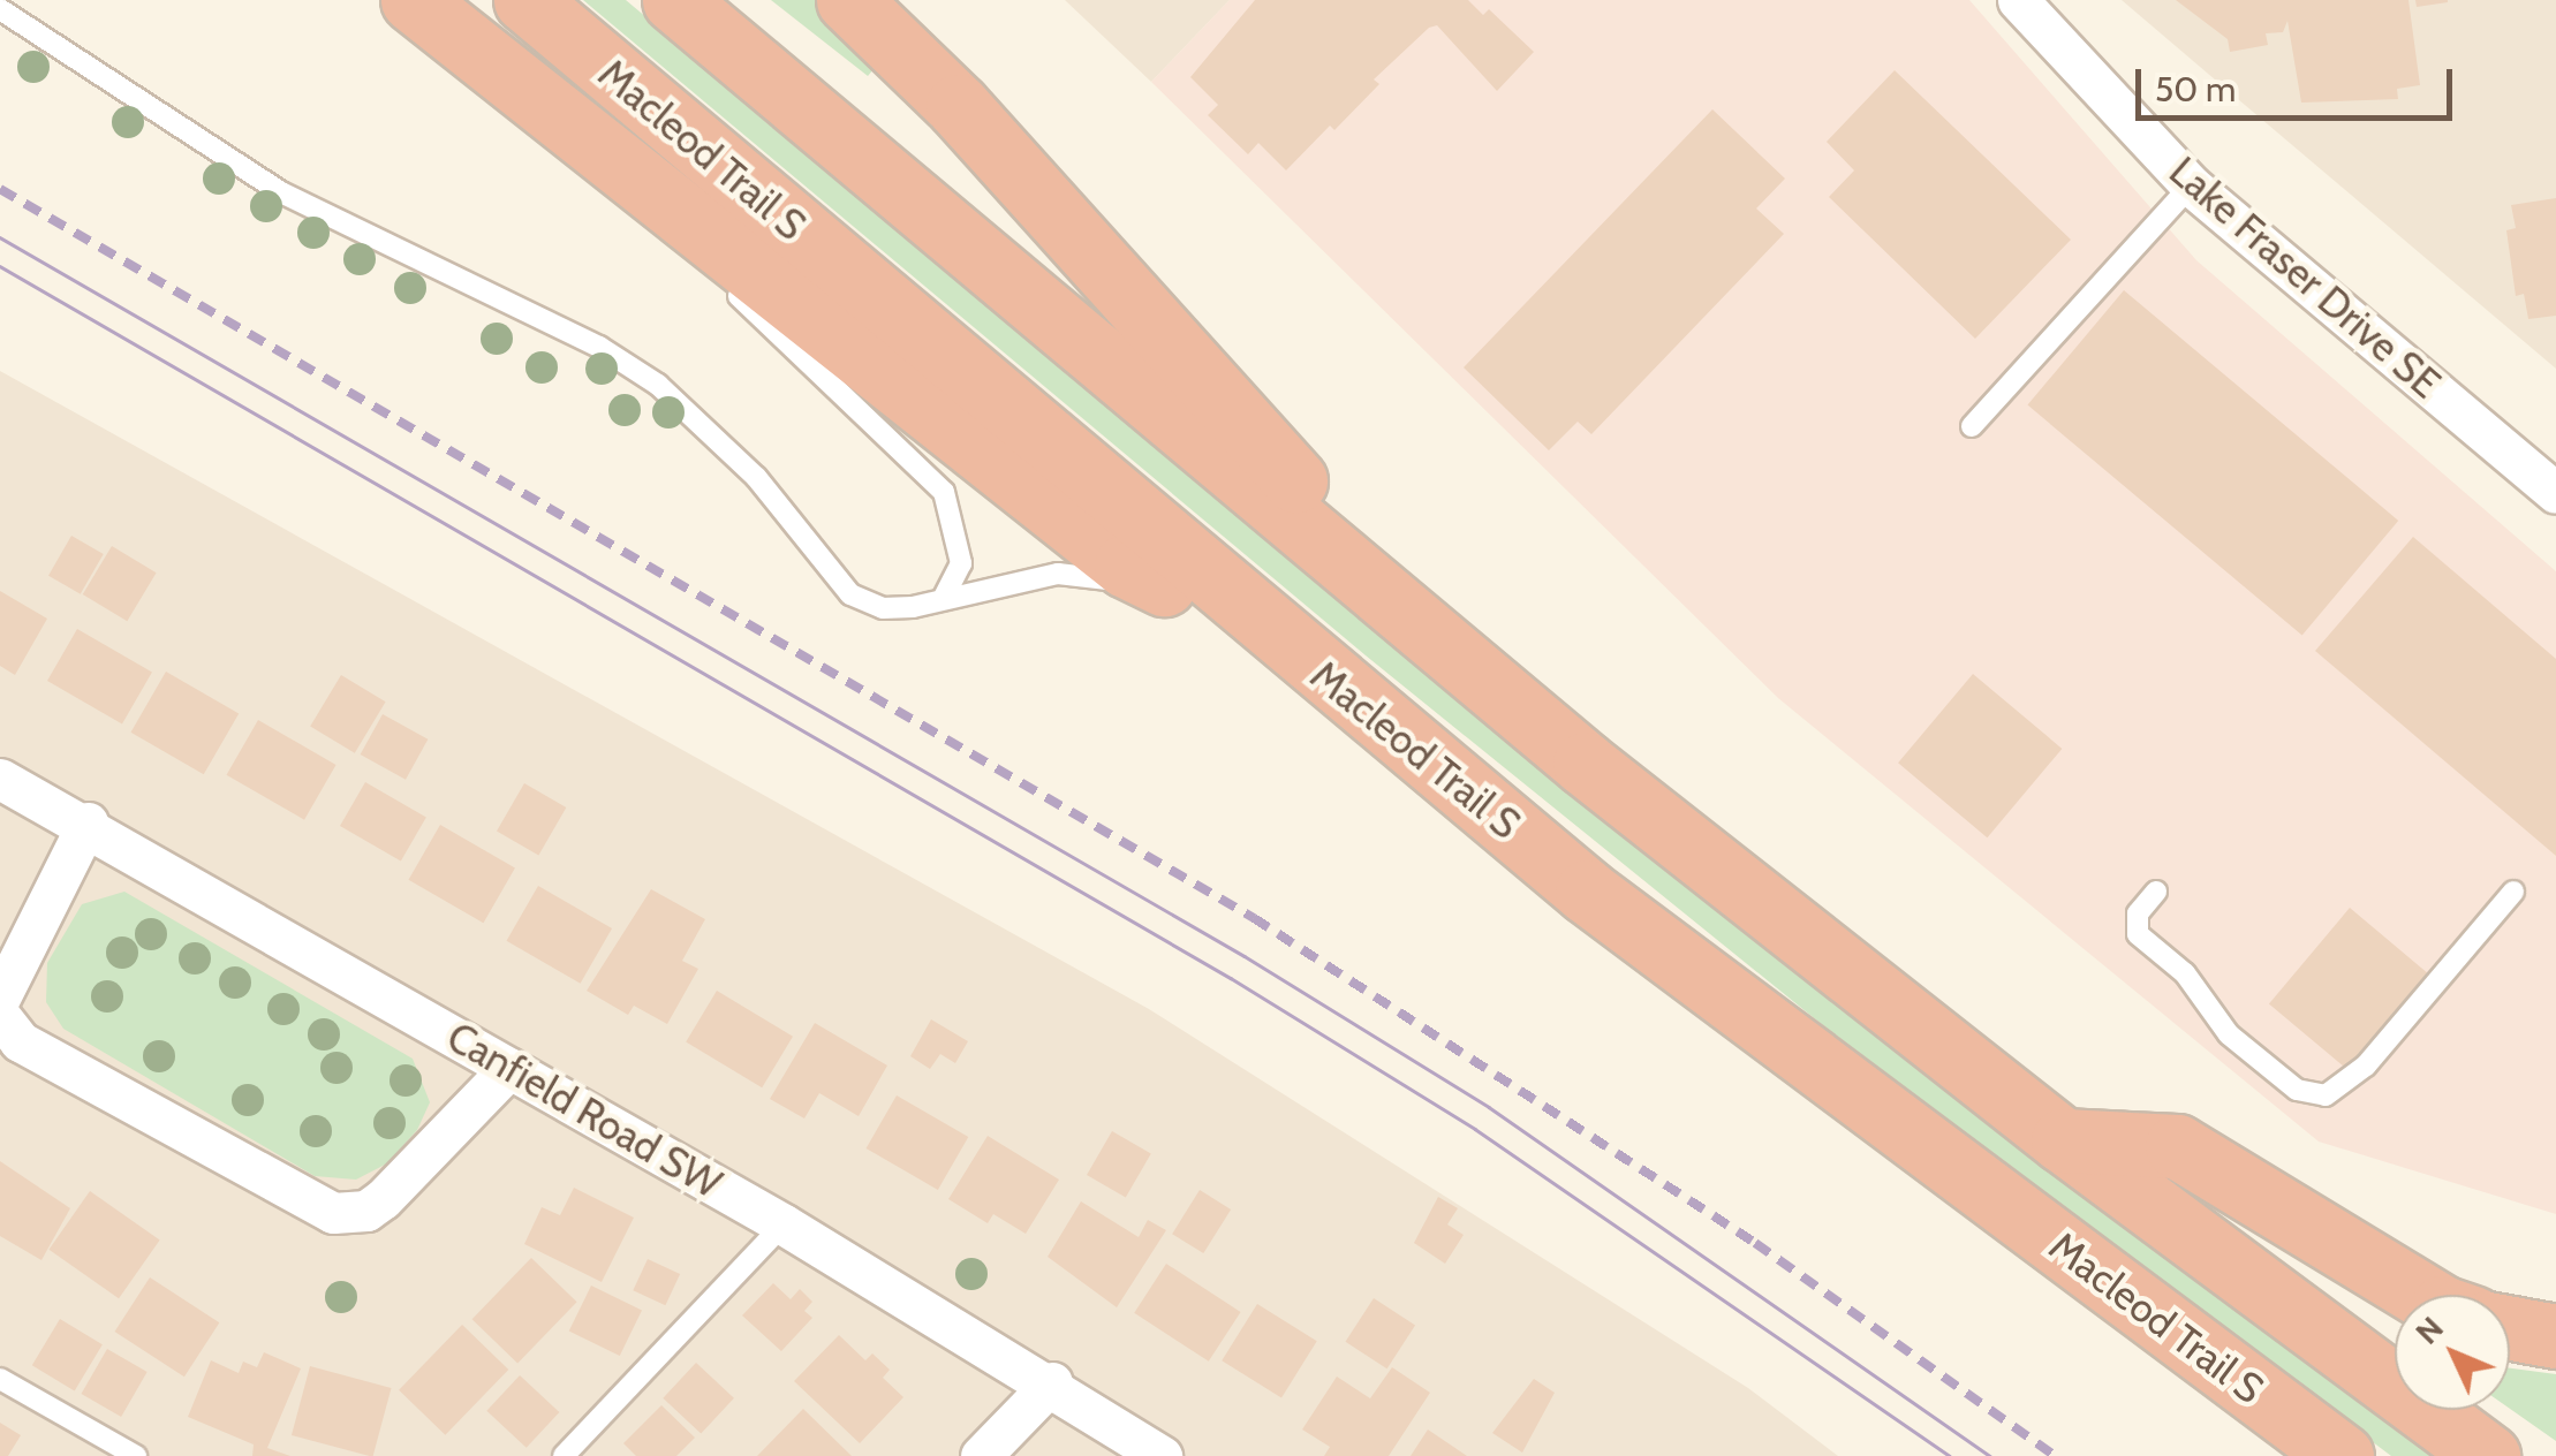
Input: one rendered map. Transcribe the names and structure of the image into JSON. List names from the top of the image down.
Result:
{
  "streets": {
    "highway": ["Macleod Trail S"],
    "street": ["Lake Fraser Drive SE", "Canfield Road SW"]
  },
  "scale_bar": "50 m",
  "north": "top left"
}
